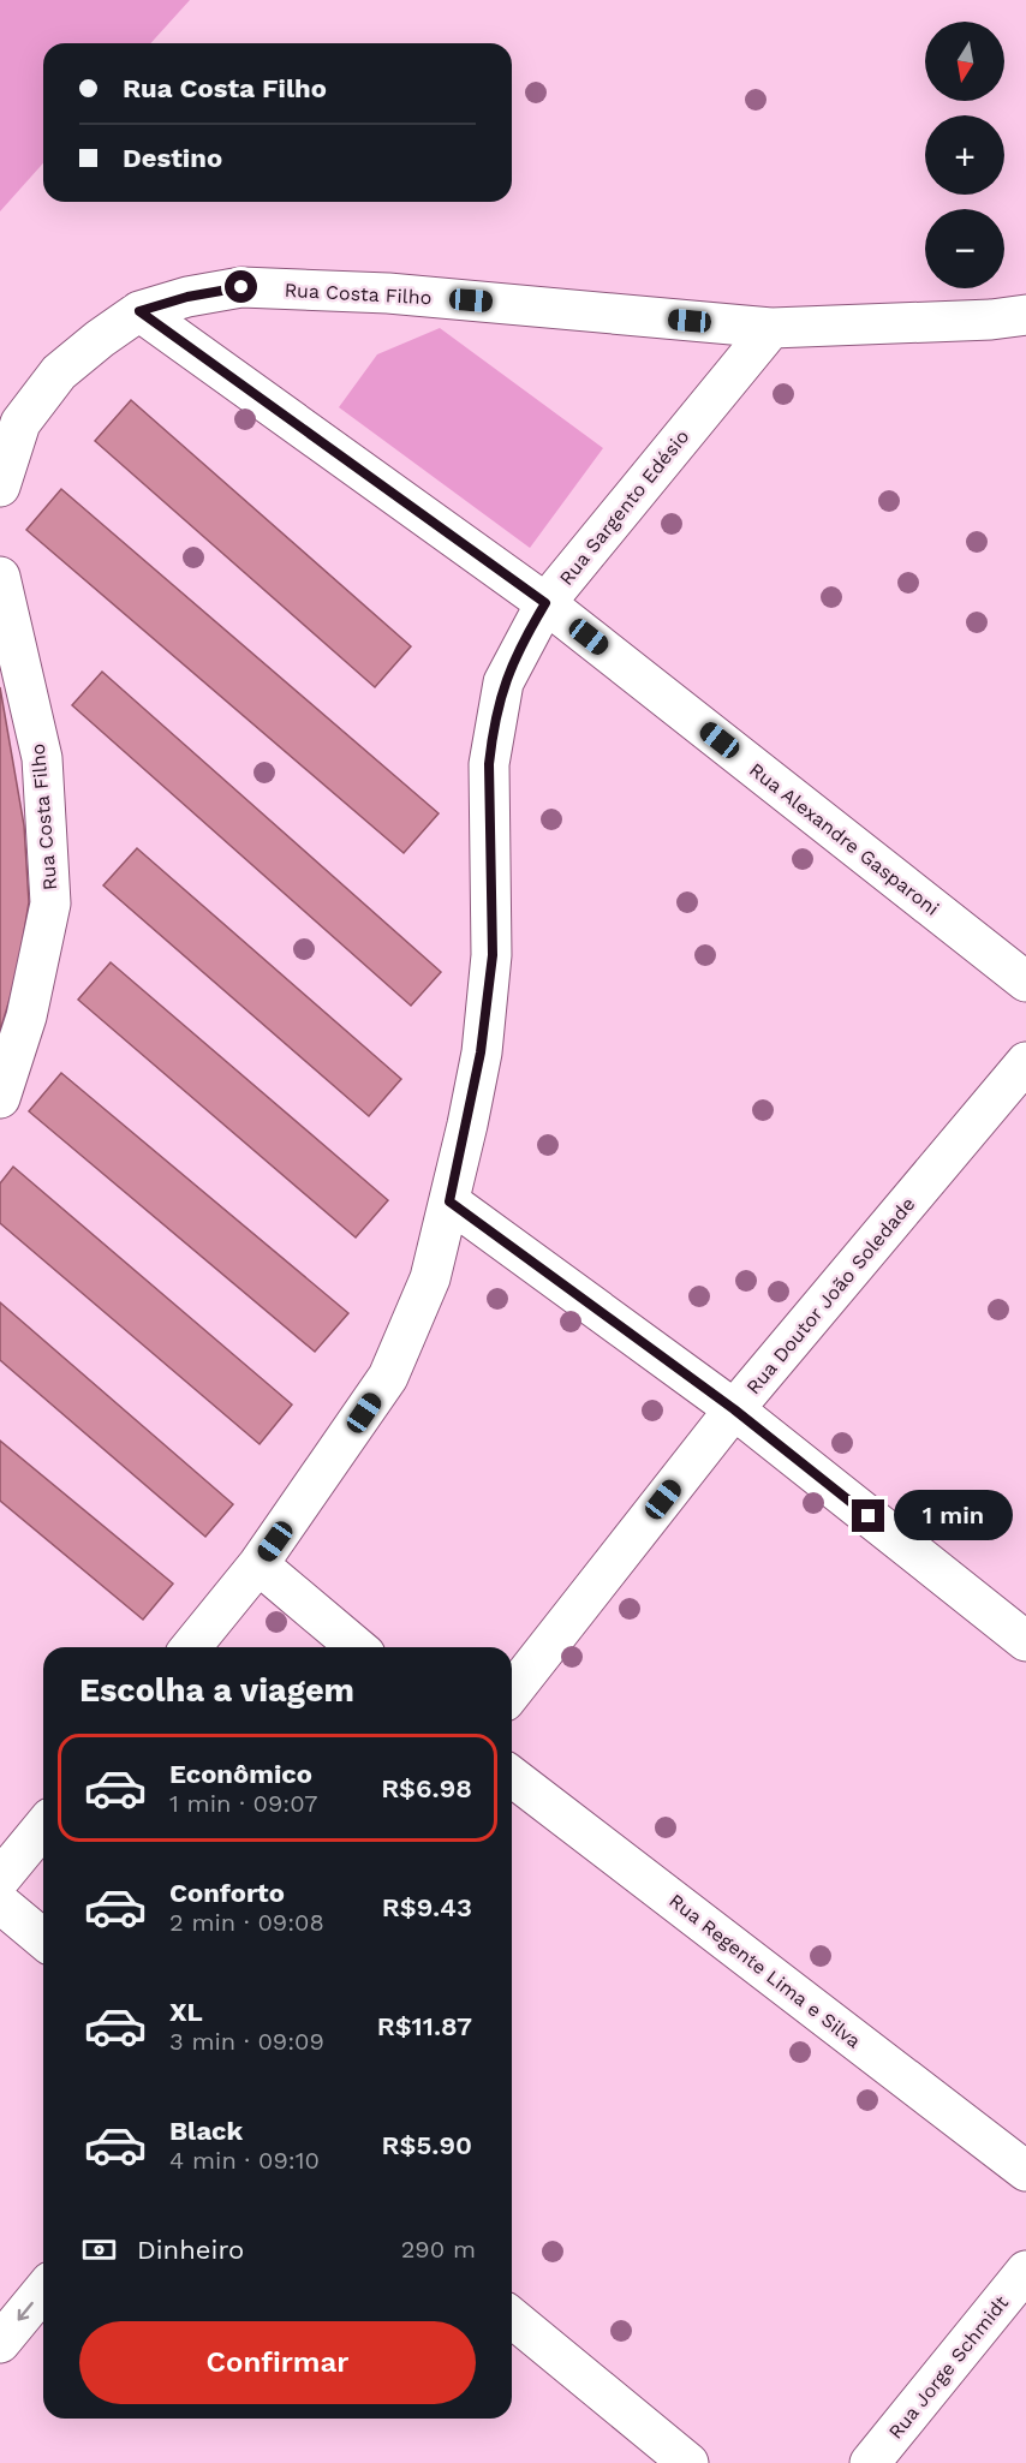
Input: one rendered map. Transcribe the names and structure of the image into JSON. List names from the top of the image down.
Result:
{
  "streets": {
    "street": [
      "Rua Costa Filho",
      "Rua Sargento Edésio",
      "Rua Alexandre Gasparoni",
      "Rua Doutor João Soledade",
      "Rua Regente Lima e Silva",
      "Rua Jorge Schmidt"
    ]
  },
  "crossings": [
    ["Rua Costa Filho", "Rua Sargento Edésio"],
    ["Rua Costa Filho", "Rua Alexandre Gasparoni"],
    ["Rua Sargento Edésio", "Rua Alexandre Gasparoni"]
  ],
  "north": "bottom",
  "page": {
    "map_buttons": ["+", "−"],
    "banner": ["Rua Costa Filho", "Destino"],
    "bubble": "1 min",
    "heading": "Escolha a viagem",
    "list": [
      {
        "name": "Econômico",
        "note": "1 min · 09:07",
        "value": "R$6.98"
      },
      {
        "name": "Conforto",
        "note": "2 min · 09:08",
        "value": "R$9.43"
      },
      {
        "name": "XL",
        "note": "3 min · 09:09",
        "value": "R$11.87"
      },
      {
        "name": "Black",
        "note": "4 min · 09:10",
        "value": "R$5.90"
      }
    ],
    "pay": ["Dinheiro", "290 m"],
    "buttons": "Confirmar"
  }
}
